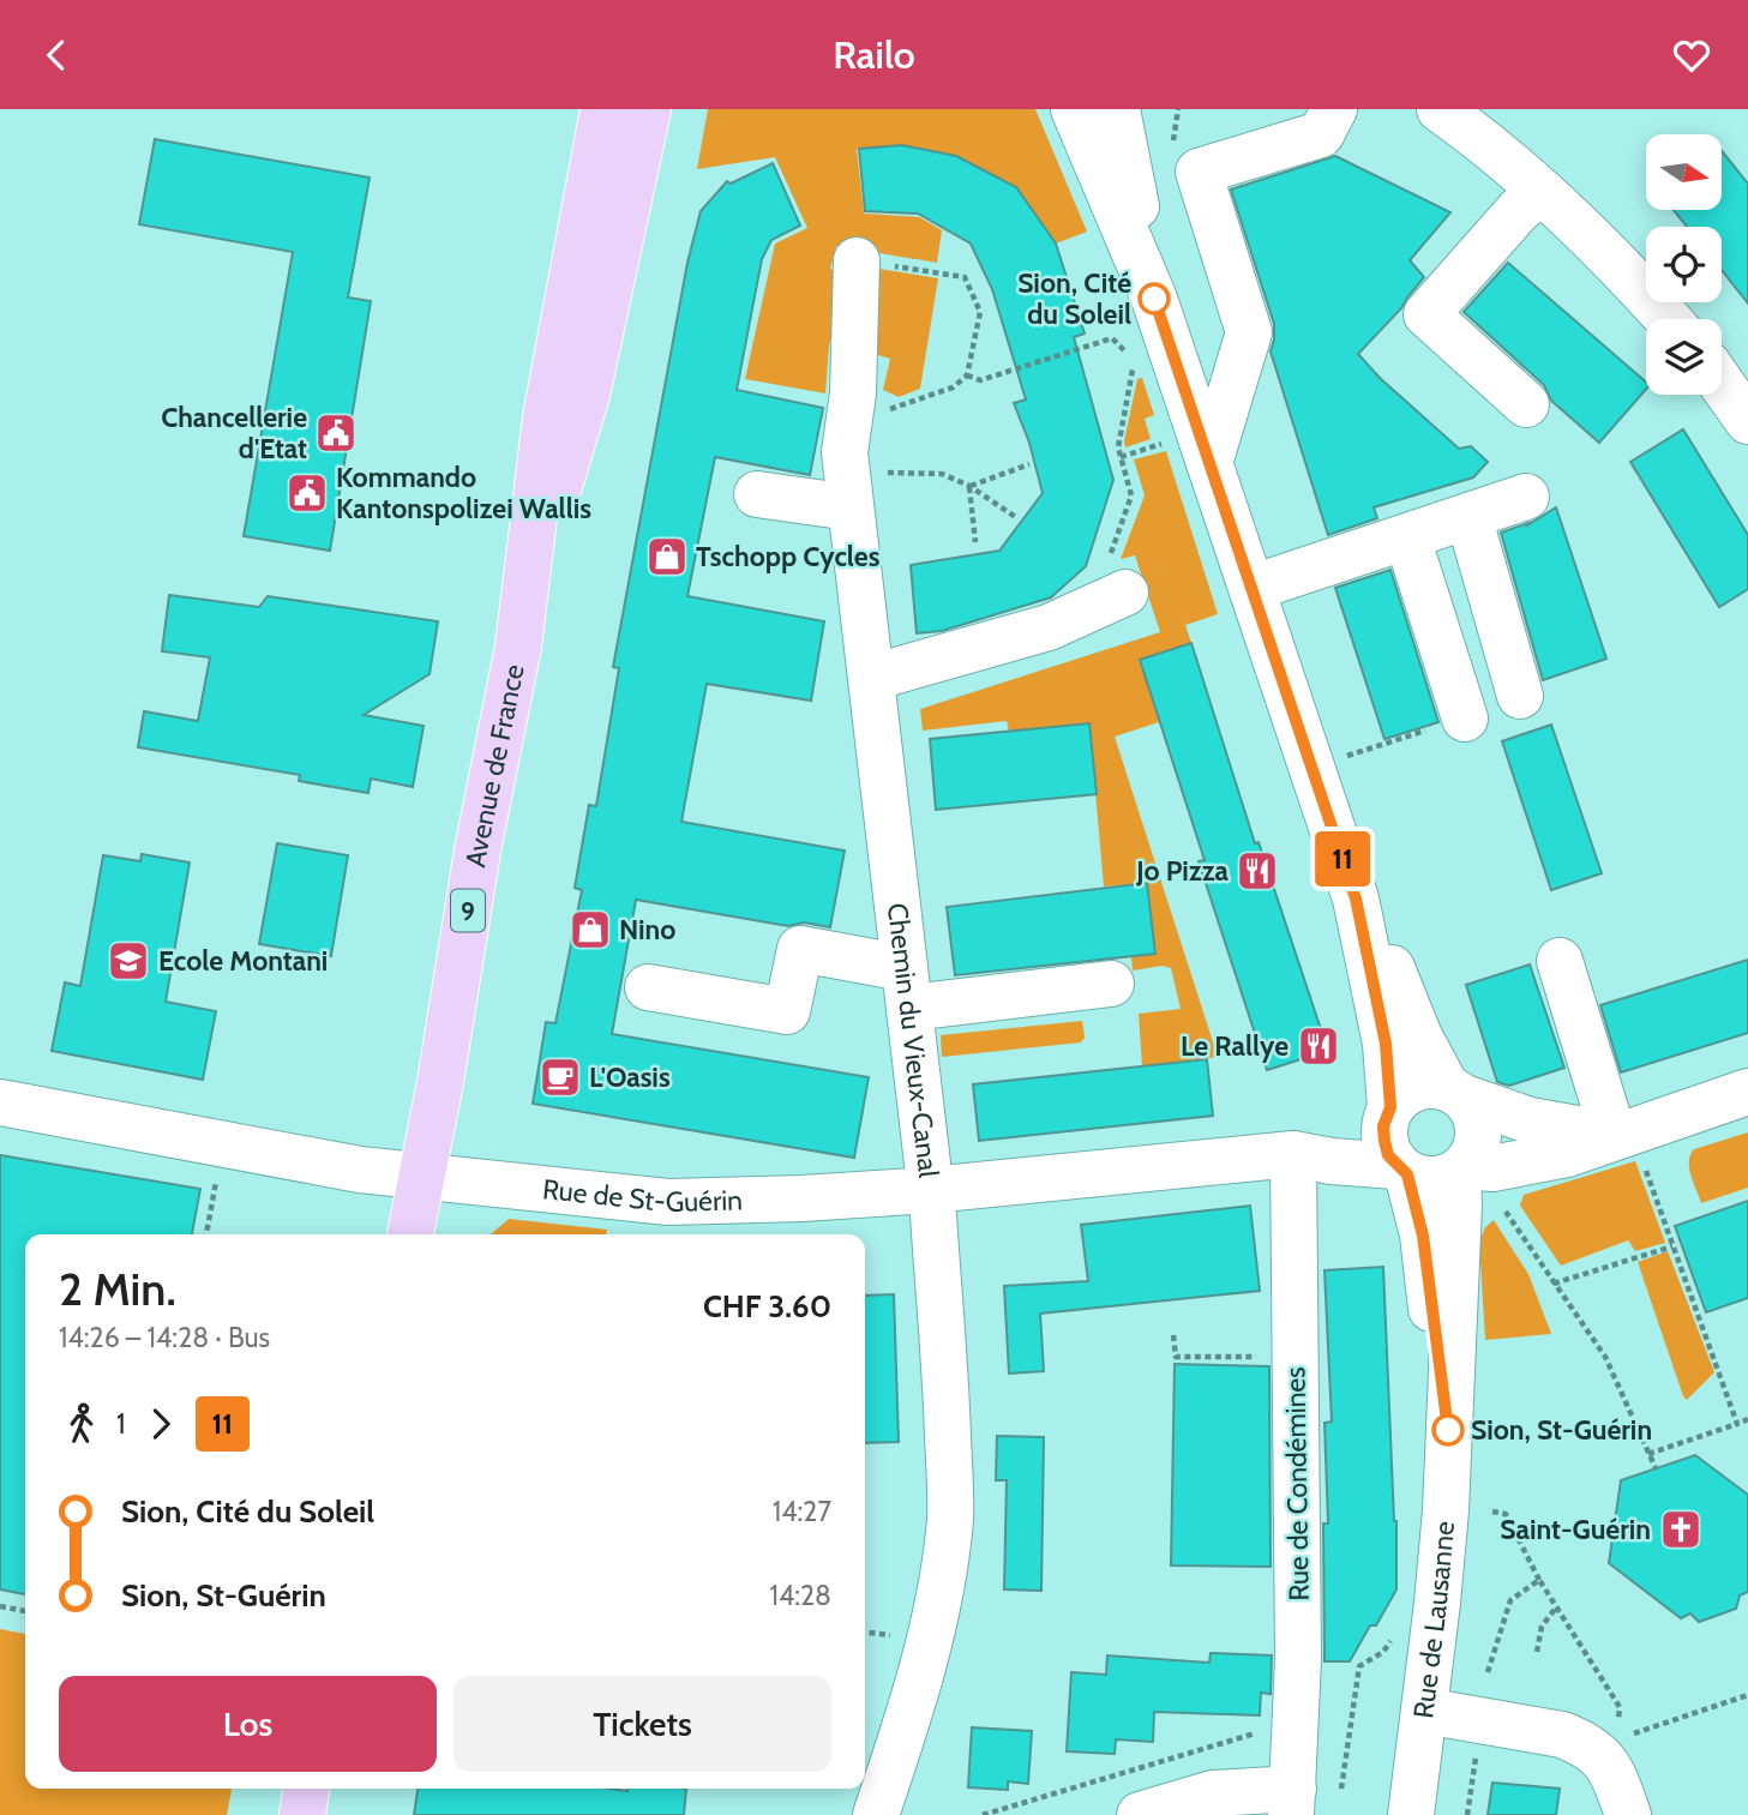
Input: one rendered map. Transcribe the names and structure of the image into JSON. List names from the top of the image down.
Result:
{
  "streets": {
    "main road": ["Avenue de France", "9"],
    "street": [
      "Chemin du Vieux-Canal",
      "Rue de St-Guérin",
      "Rue de Condémines",
      "Rue de Lausanne"
    ]
  },
  "crossings": [
    ["Avenue de France", "Rue de St-Guérin"],
    ["Chemin du Vieux-Canal", "Rue de St-Guérin"],
    ["Rue de St-Guérin", "Rue de Condémines"],
    ["Rue de St-Guérin", "Rue de Lausanne"]
  ],
  "places": {
    "other": ["Sion, Cité du Soleil", "Sion, St-Guérin"],
    "public building": ["Chancellerie d'Etat", "Kommando Kantonspolizei Wallis"],
    "shop": ["Tschopp Cycles", "Nino"],
    "restaurant": ["Jo Pizza", "Le Rallye"],
    "school or university": ["Ecole Montani"],
    "cafe": ["L'Oasis"],
    "church": ["Saint-Guérin"]
  },
  "lines": ["bus line 11"],
  "north": "right",
  "page": {
    "header": "Railo",
    "on_map": "11",
    "heading": ["2 Min.", "14:26 – 14:28 · Bus", "CHF 3.60"],
    "legs": ["1", "11"],
    "list": [
      {
        "name": "Sion, Cité du Soleil",
        "value": "14:27"
      },
      {
        "name": "Sion, St-Guérin",
        "value": "14:28"
      }
    ],
    "buttons": ["Los", "Tickets"]
  }
}
